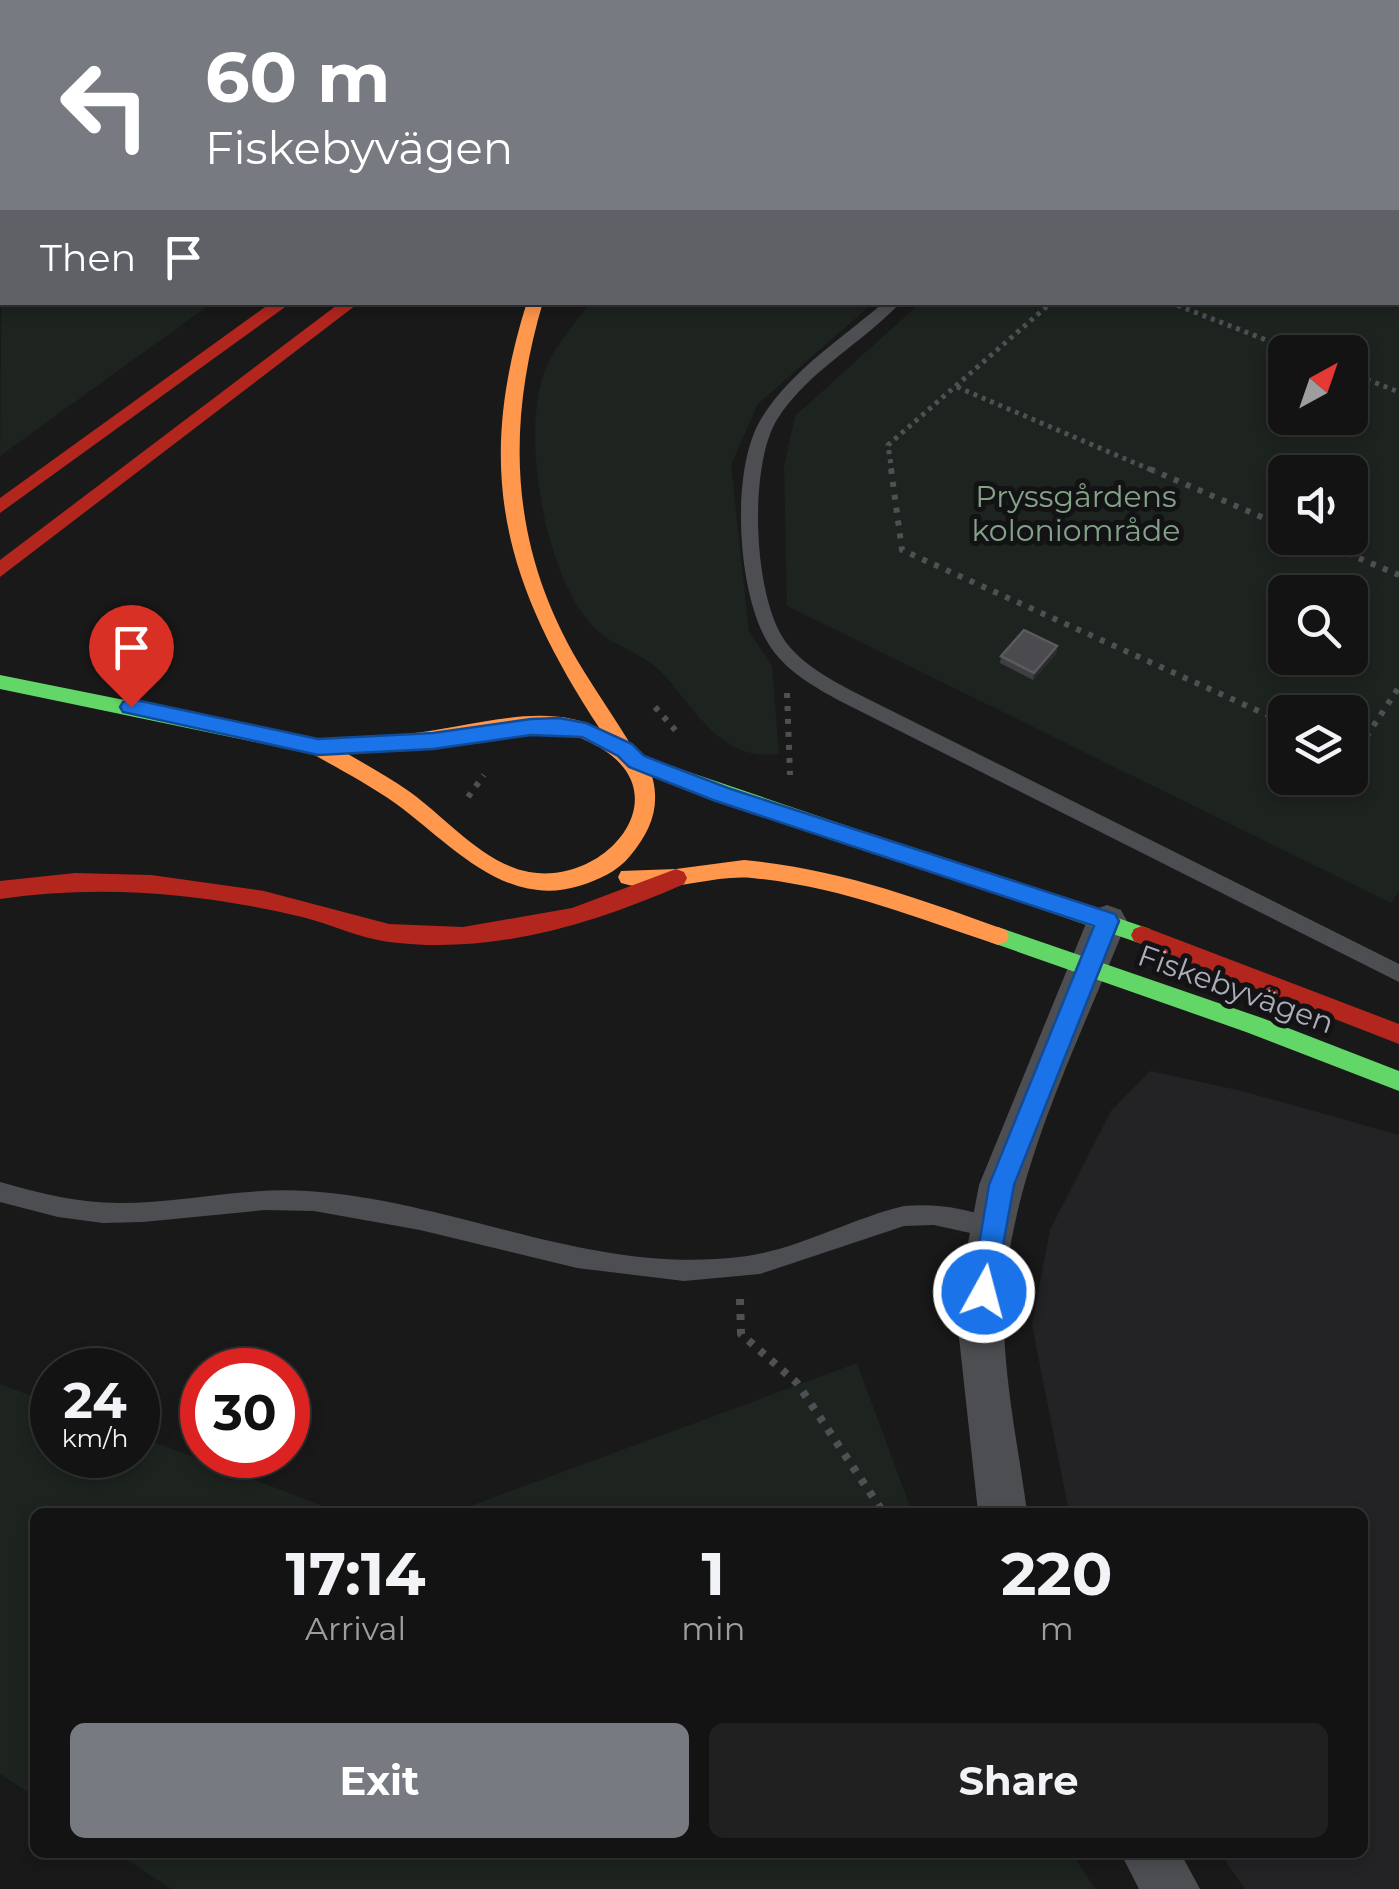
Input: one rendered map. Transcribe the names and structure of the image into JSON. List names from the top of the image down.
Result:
{
  "streets": {
    "main road": ["Fiskebyvägen"]
  },
  "parks": ["Pryssgårdens koloniområde"],
  "north": "top right",
  "page": {
    "turn": ["60 m", "Fiskebyvägen"],
    "then": "Then",
    "speed": "24 km/h",
    "limit": "30",
    "eta": [
      "17:14",
      "Arrival",
      "1",
      "min",
      "220",
      "m"
    ],
    "buttons": ["Exit", "Share"]
  }
}
